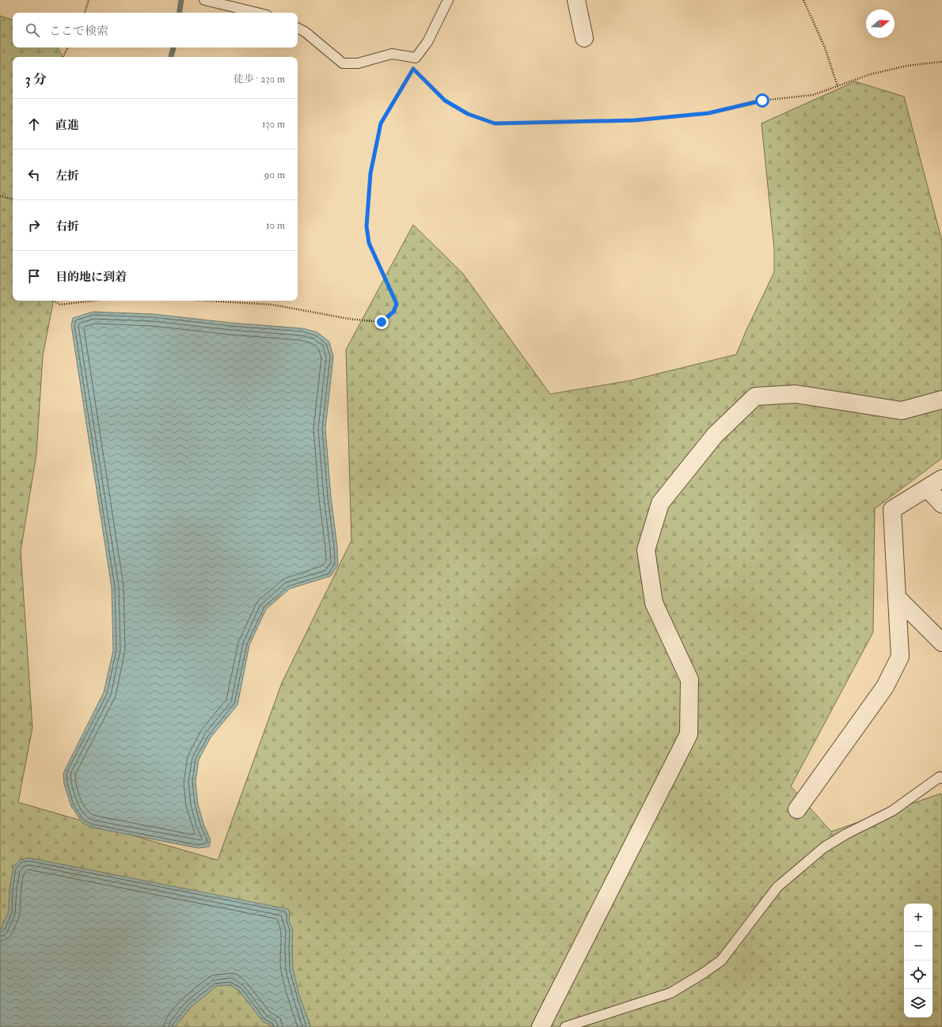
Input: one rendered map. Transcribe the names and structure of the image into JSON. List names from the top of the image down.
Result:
{
  "north": "right",
  "page": {
    "search": "ここで検索",
    "heading": ["3 分", "徒歩 · 230 m"],
    "list": [
      ["直進", "130 m"],
      ["左折", "90 m"],
      ["右折", "10 m"],
      "目的地に到着"
    ],
    "map_buttons": ["+", "−"]
  }
}
